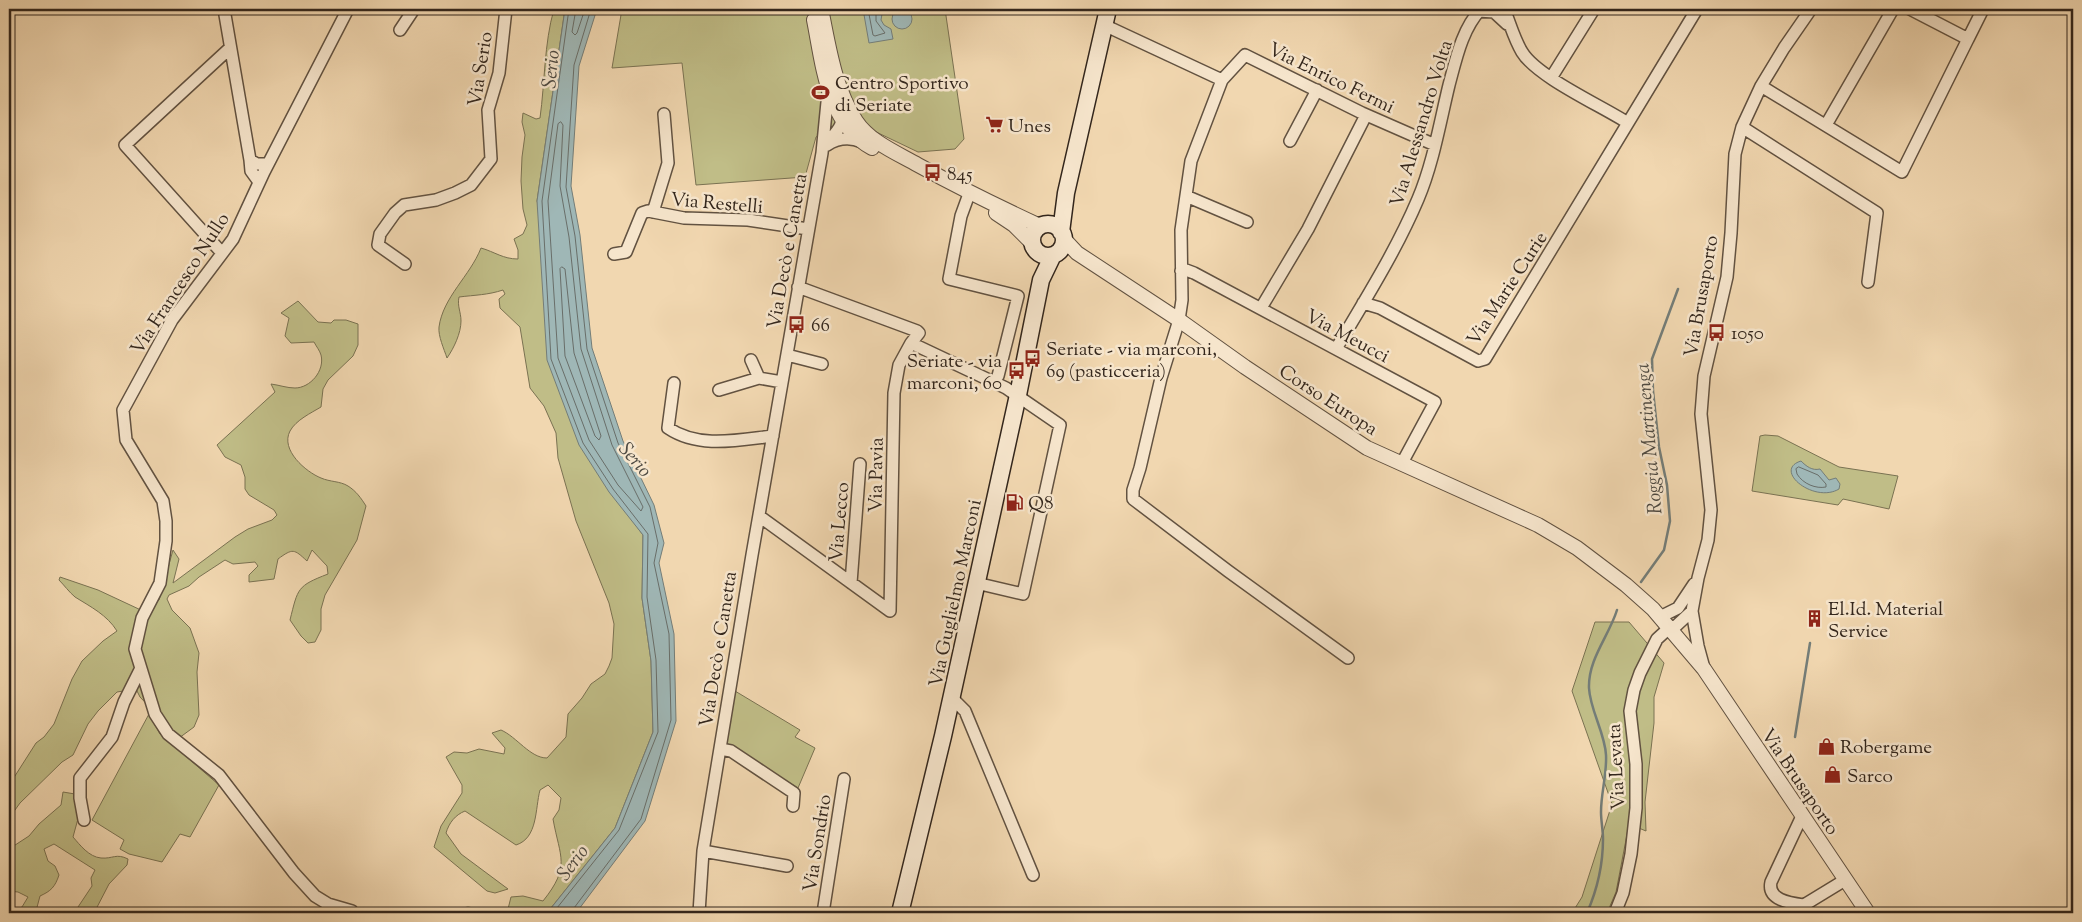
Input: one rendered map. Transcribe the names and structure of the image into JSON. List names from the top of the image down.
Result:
{
  "streets": {
    "main road": ["Corso Europa", "Via Guglielmo Marconi"],
    "street": [
      "Via Serio",
      "Via Enrico Fermi",
      "Via Alessandro Volta",
      "Via Restelli",
      "Via Decò e Canetta",
      "Via Francesco Nullo",
      "Via Marie Curie",
      "Via Brusaporto",
      "Via Meucci",
      "Via Pavia",
      "Via Lecco",
      "Via Levata",
      "Via Sondrio"
    ]
  },
  "crossings": [
    ["Via Enrico Fermi", "Via Alessandro Volta"],
    ["Via Alessandro Volta", "Via Marie Curie"],
    ["Via Alessandro Volta", "Via Meucci"],
    ["Via Restelli", "Via Decò e Canetta"],
    ["Via Decò e Canetta", "Corso Europa"],
    ["Via Decò e Canetta", "Via Lecco"],
    ["Via Brusaporto", "Corso Europa"],
    ["Via Brusaporto", "Via Levata"],
    ["Via Meucci", "Corso Europa"],
    ["Corso Europa", "Via Guglielmo Marconi"],
    ["Via Pavia", "Via Lecco"]
  ],
  "water": ["Serio", "Roggia Martinenga"],
  "places": {
    "sports": ["Centro Sportivo di Seriate"],
    "supermarket": ["Unes"],
    "bus stop": [
      "845",
      "66",
      "1050",
      "Seriate - via marconi, 69 (pasticceria)",
      "Seriate - via marconi, 60"
    ],
    "fuel station": ["Q8"],
    "building": ["El.Id. Material Service"],
    "shop": ["Robergame", "Sarco"]
  }
}
